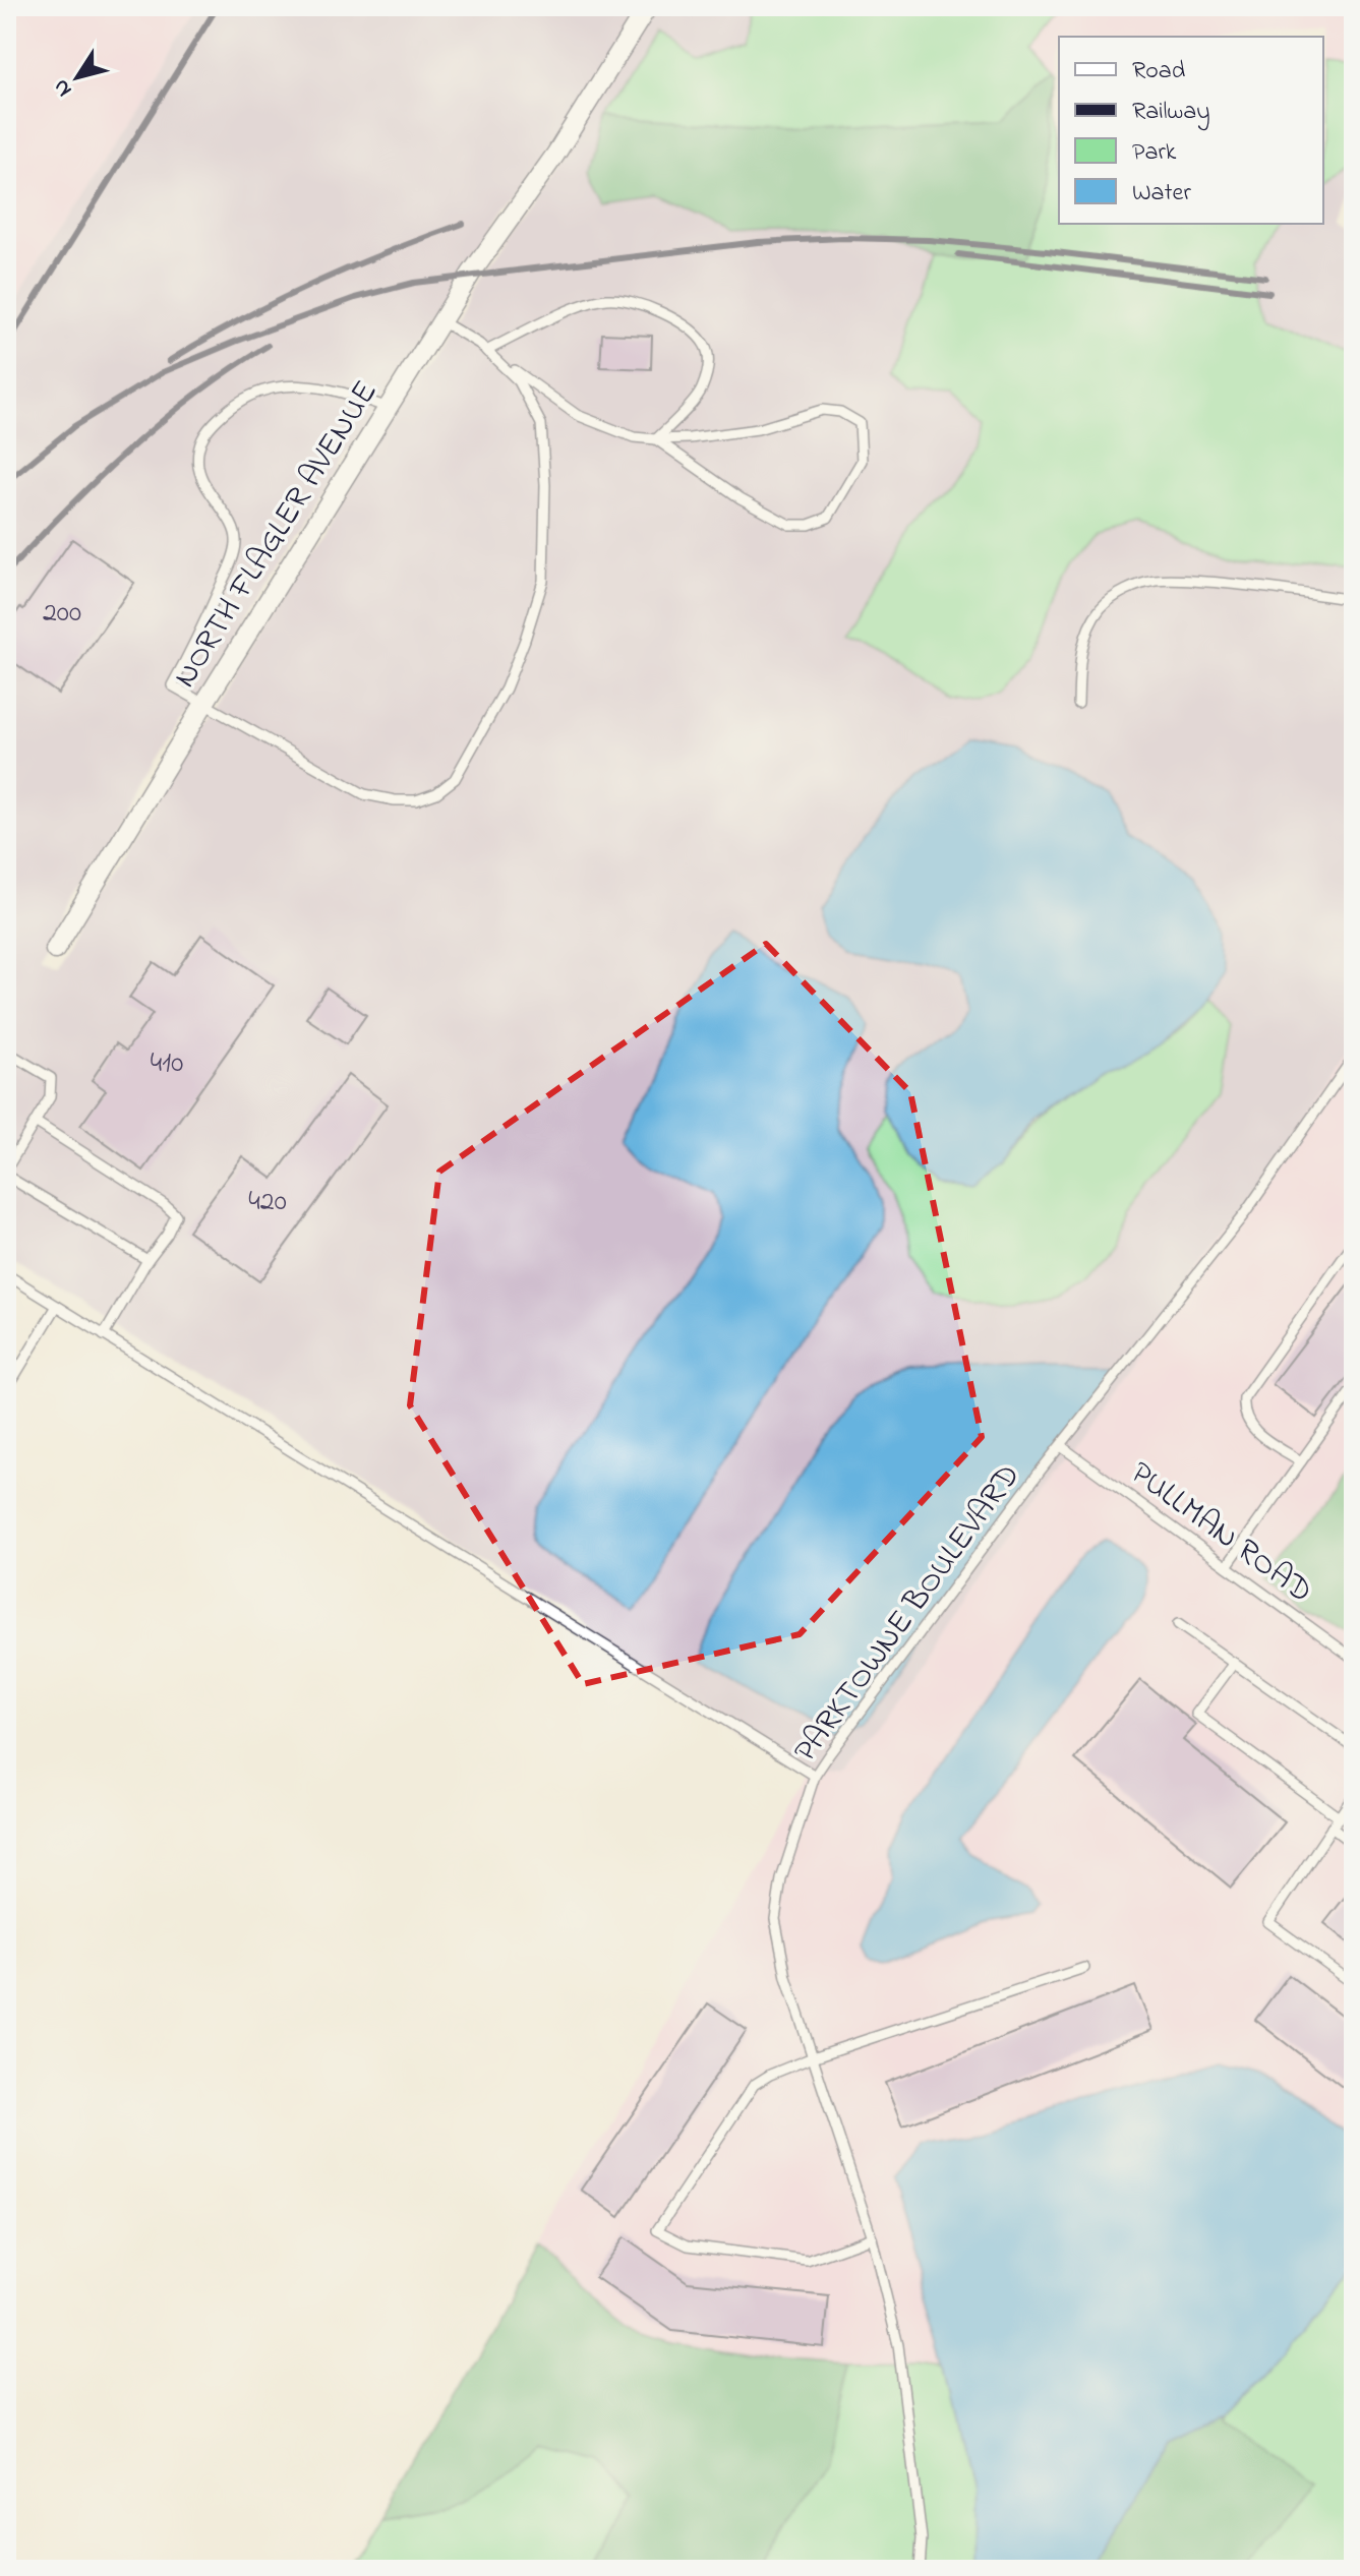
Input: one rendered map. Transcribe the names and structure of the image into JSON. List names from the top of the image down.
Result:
{
  "streets": {
    "street": ["NORTH FLAGLER AVENUE"],
    "lane": ["PULLMAN ROAD", "PARKTOWNE BOULEVARD"]
  },
  "crossings": [
    ["PULLMAN ROAD", "PARKTOWNE BOULEVARD"]
  ],
  "house_numbers": ["200", "410", "420"],
  "legend": [
    "Road",
    "Railway",
    "Park",
    "Water"
  ],
  "north": "bottom left"
}
